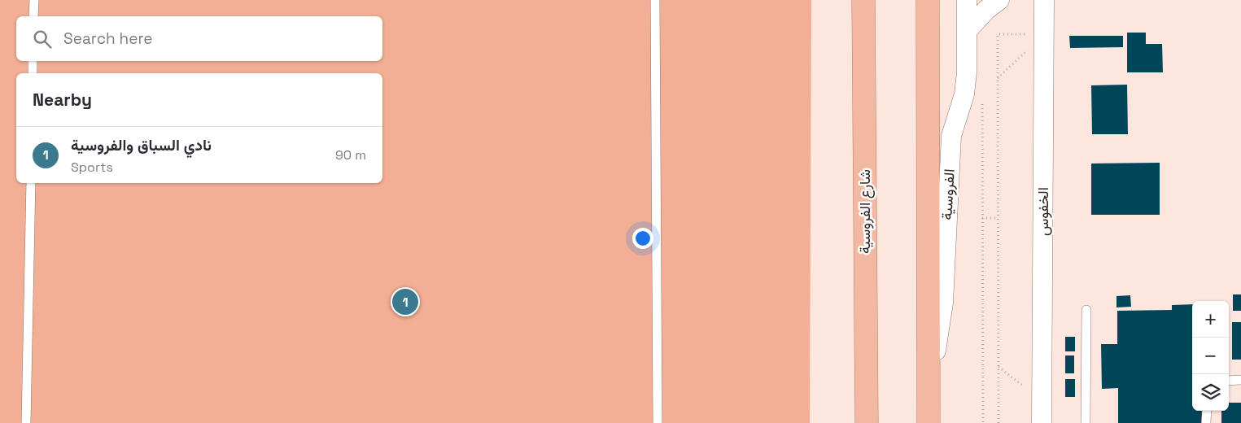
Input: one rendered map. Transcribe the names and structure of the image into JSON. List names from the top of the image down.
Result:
{
  "streets": {
    "highway": ["شارع الفروسية"],
    "street": ["الفروسية", "الخفوس"]
  },
  "page": {
    "search": "Search here",
    "heading": "Nearby",
    "list": [
      {
        "mark": "1",
        "name": "نادي السباق والفروسية",
        "note": "Sports",
        "value": "90 m"
      }
    ],
    "pins": "1",
    "map_buttons": ["+", "−"]
  }
}
